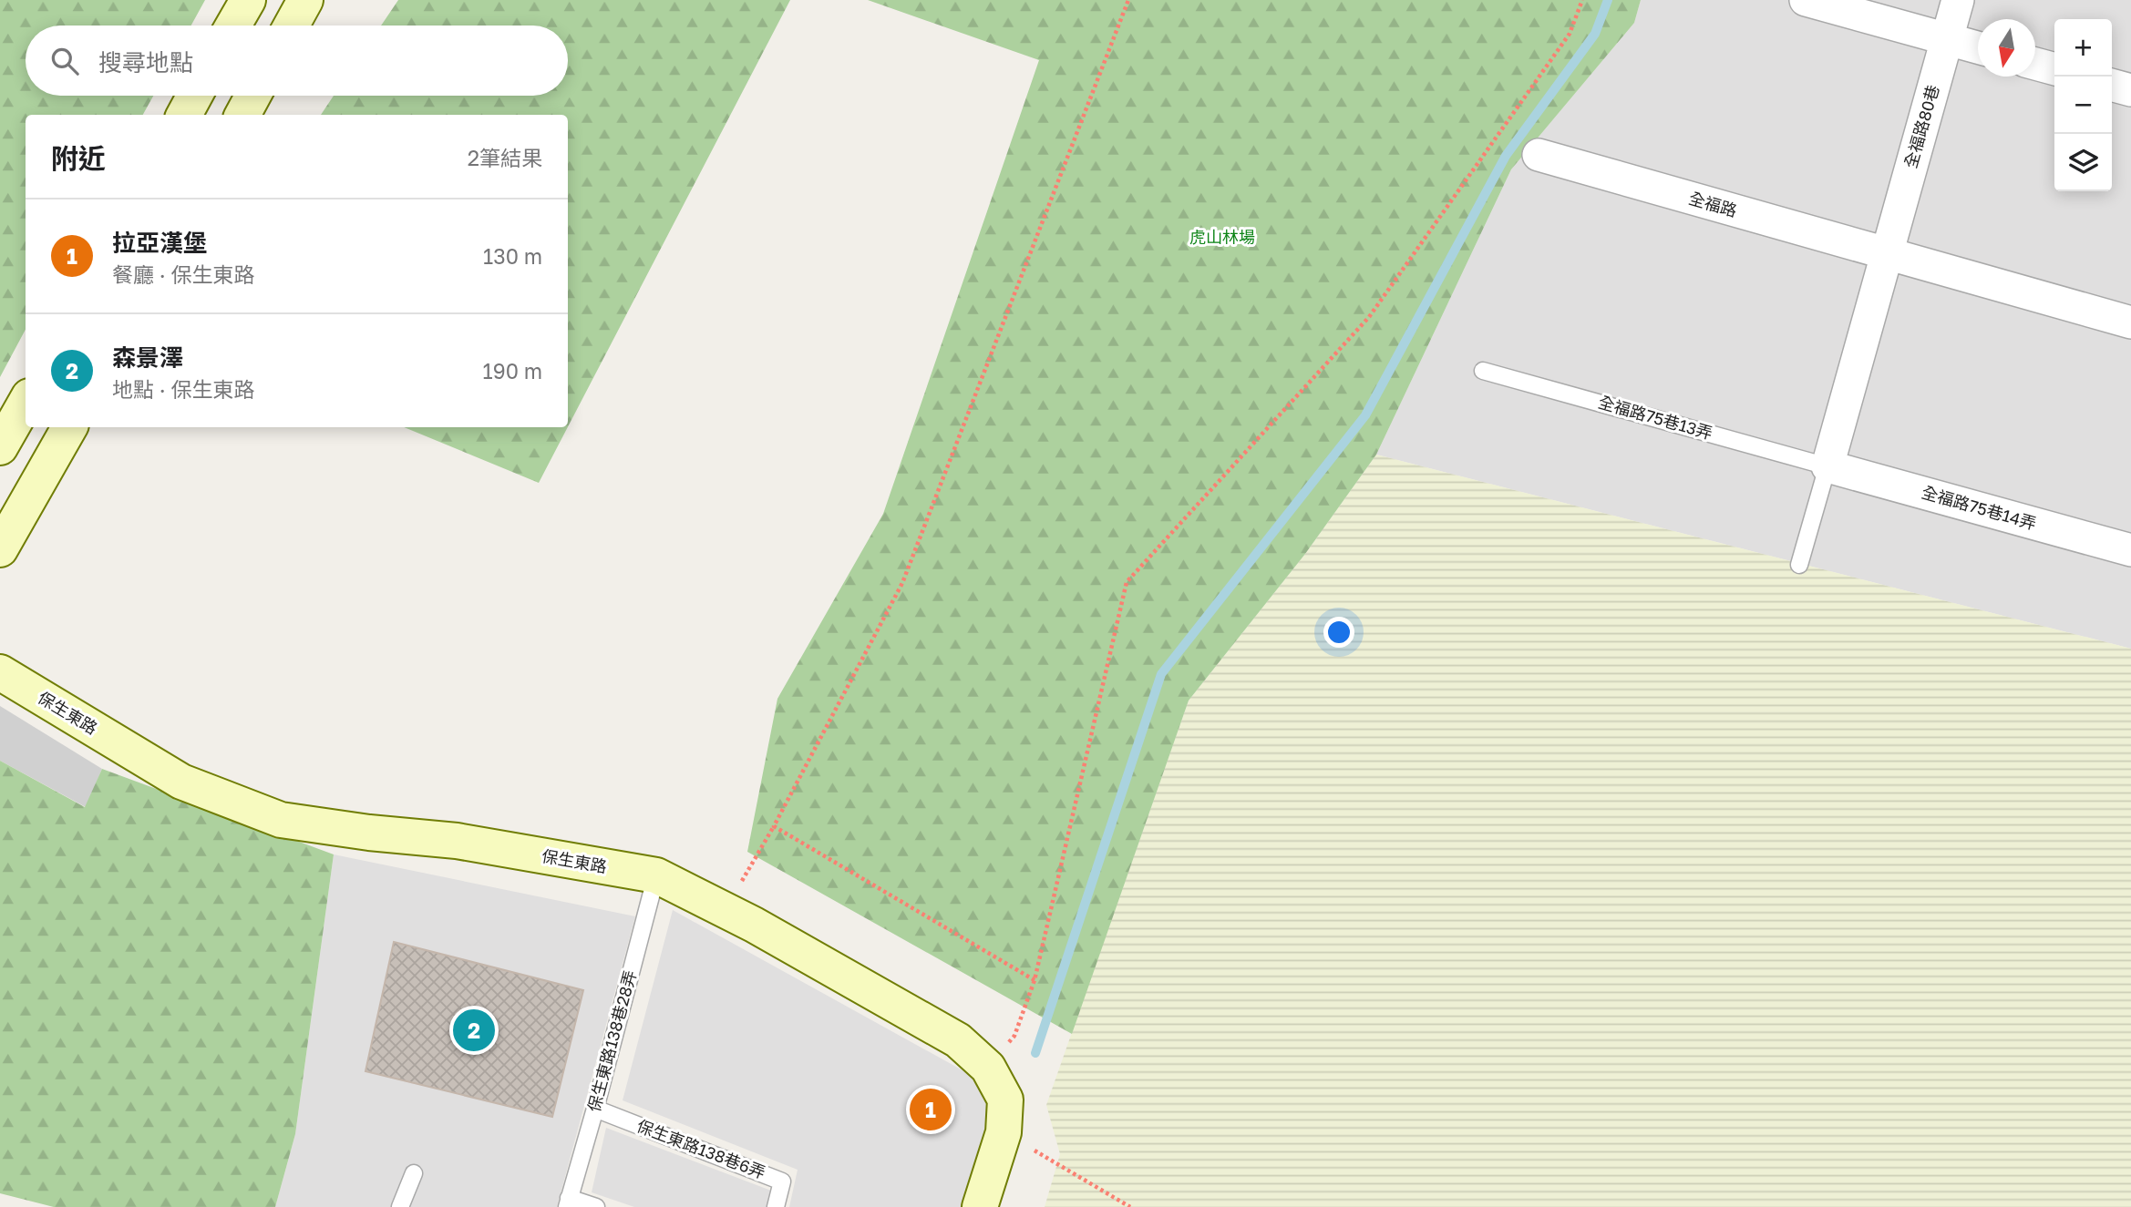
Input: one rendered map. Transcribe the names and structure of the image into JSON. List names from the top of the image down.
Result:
{
  "streets": {
    "street": [
      "全福路80巷",
      "全福路",
      "全福路75巷14弄",
      "保生東路"
    ],
    "lane": ["全福路75巷13弄", "保生東路138巷28弄", "保生東路138巷6弄"]
  },
  "crossings": [
    ["全福路80巷", "全福路"],
    ["全福路75巷13弄", "全福路75巷14弄"],
    ["保生東路", "保生東路138巷28弄"],
    ["保生東路138巷28弄", "保生東路138巷6弄"]
  ],
  "parks": ["虎山林場"],
  "north": "bottom",
  "page": {
    "map_buttons": ["+", "−"],
    "search": "搜尋地點",
    "heading": ["附近", "2筆結果"],
    "list": [
      {
        "mark": "1",
        "name": "拉亞漢堡",
        "note": "餐廳 · 保生東路",
        "value": "130 m"
      },
      {
        "mark": "2",
        "name": "森景澤",
        "note": "地點 · 保生東路",
        "value": "190 m"
      }
    ],
    "pins": ["2", "1"]
  }
}
